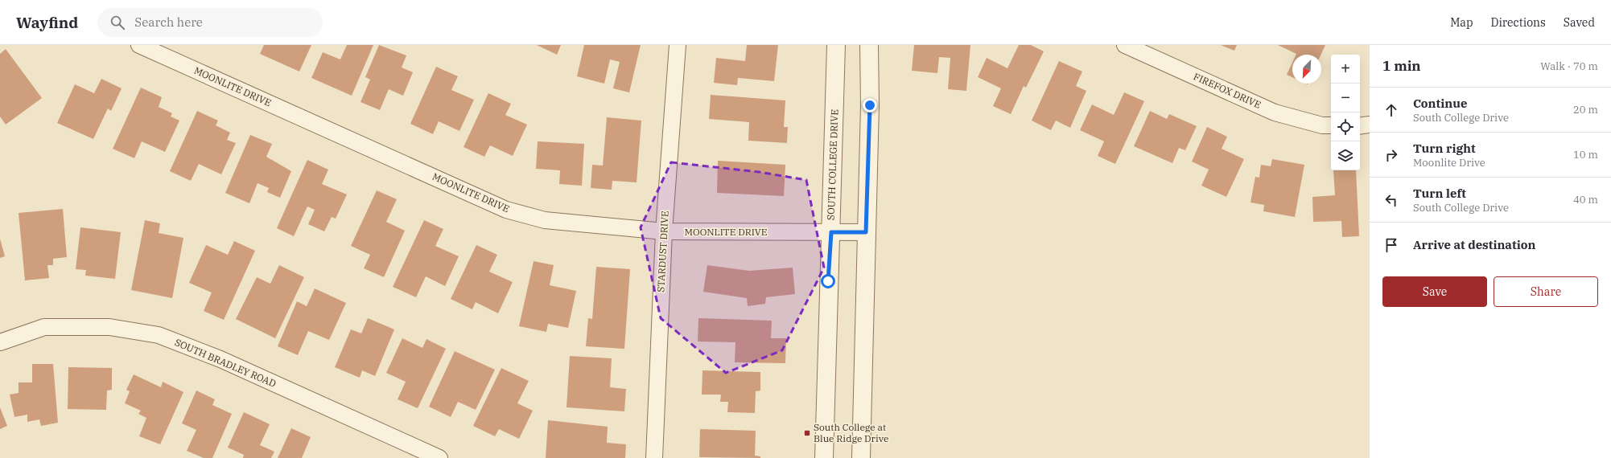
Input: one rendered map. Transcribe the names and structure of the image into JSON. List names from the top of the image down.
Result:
{
  "streets": {
    "street": [
      "MOONLITE DRIVE",
      "FIREFOX DRIVE",
      "SOUTH COLLEGE DRIVE",
      "STARDUST DRIVE",
      "SOUTH BRADLEY ROAD"
    ]
  },
  "crossings": [
    ["MOONLITE DRIVE", "SOUTH COLLEGE DRIVE"],
    ["MOONLITE DRIVE", "STARDUST DRIVE"]
  ],
  "places": {
    "transit": ["South College at Blue Ridge Drive"]
  },
  "north": "bottom left",
  "page": {
    "header": "Wayfind",
    "search": "Search here",
    "nav": ["Map", "Directions", "Saved"],
    "heading": ["1 min", "Walk · 70 m"],
    "map_buttons": ["+", "−"],
    "list": [
      ["Continue", "South College Drive", "20 m"],
      ["Turn right", "Moonlite Drive", "10 m"],
      ["Turn left", "South College Drive", "40 m"],
      "Arrive at destination"
    ],
    "buttons": ["Save", "Share"]
  }
}
